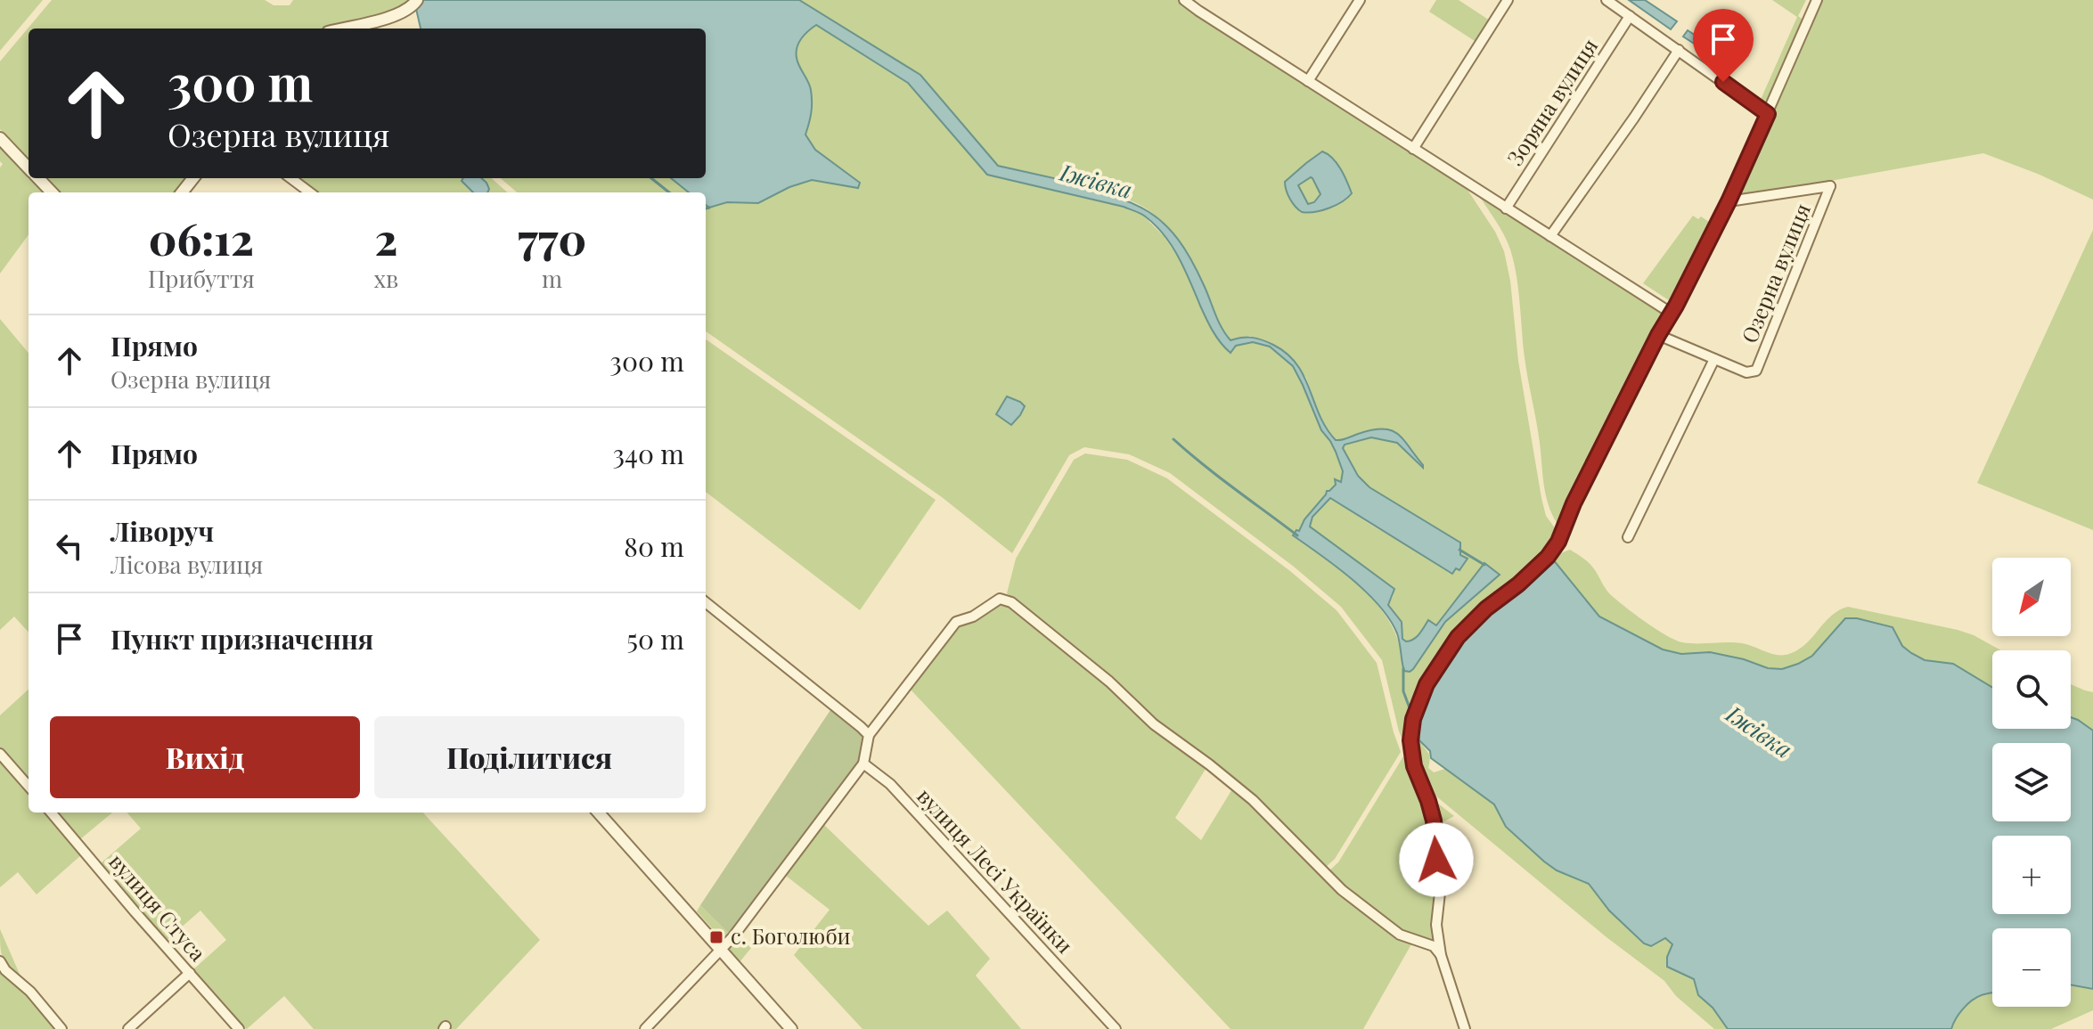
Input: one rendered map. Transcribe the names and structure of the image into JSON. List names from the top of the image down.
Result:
{
  "streets": {
    "street": [
      "Зоряна вулиця",
      "Озерна вулиця",
      "вулиця Лесі Українки",
      "вулиця Стуса"
    ]
  },
  "water": ["Іжівка"],
  "places": {
    "transit": ["с. Боголюби"]
  },
  "north": "bottom left",
  "page": {
    "turn": ["300 m", "Озерна вулиця"],
    "eta": [
      "06:12",
      "Прибуття",
      "2",
      "хв",
      "770",
      "m"
    ],
    "list": [
      {
        "name": "Прямо",
        "note": "Озерна вулиця",
        "value": "300 m"
      },
      {
        "name": "Прямо",
        "value": "340 m"
      },
      {
        "name": "Ліворуч",
        "note": "Лісова вулиця",
        "value": "80 m"
      },
      {
        "name": "Пункт призначення",
        "value": "50 m"
      }
    ],
    "map_buttons": ["+", "−"],
    "buttons": ["Вихід", "Поділитися"]
  }
}
